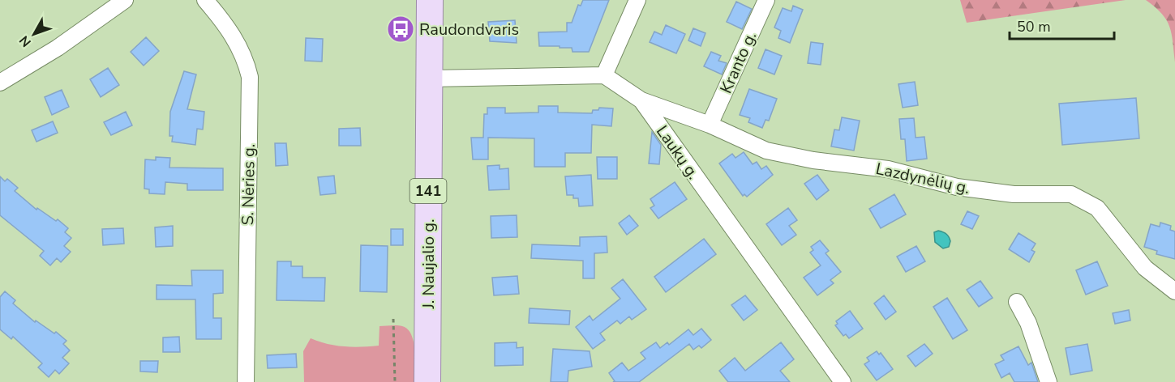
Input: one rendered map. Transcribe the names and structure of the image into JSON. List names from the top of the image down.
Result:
{
  "streets": {
    "main road": ["141", "J. Naujalio g."],
    "street": [
      "Kranto g.",
      "Laukų g.",
      "Lazdynėlių g.",
      "S. Nėries g."
    ]
  },
  "crossings": [
    ["Kranto g.", "Lazdynėlių g."],
    ["Laukų g.", "Lazdynėlių g."]
  ],
  "places": {
    "bus stop": ["Raudondvaris"]
  },
  "scale_bar": "50 m",
  "north": "bottom left"
}
